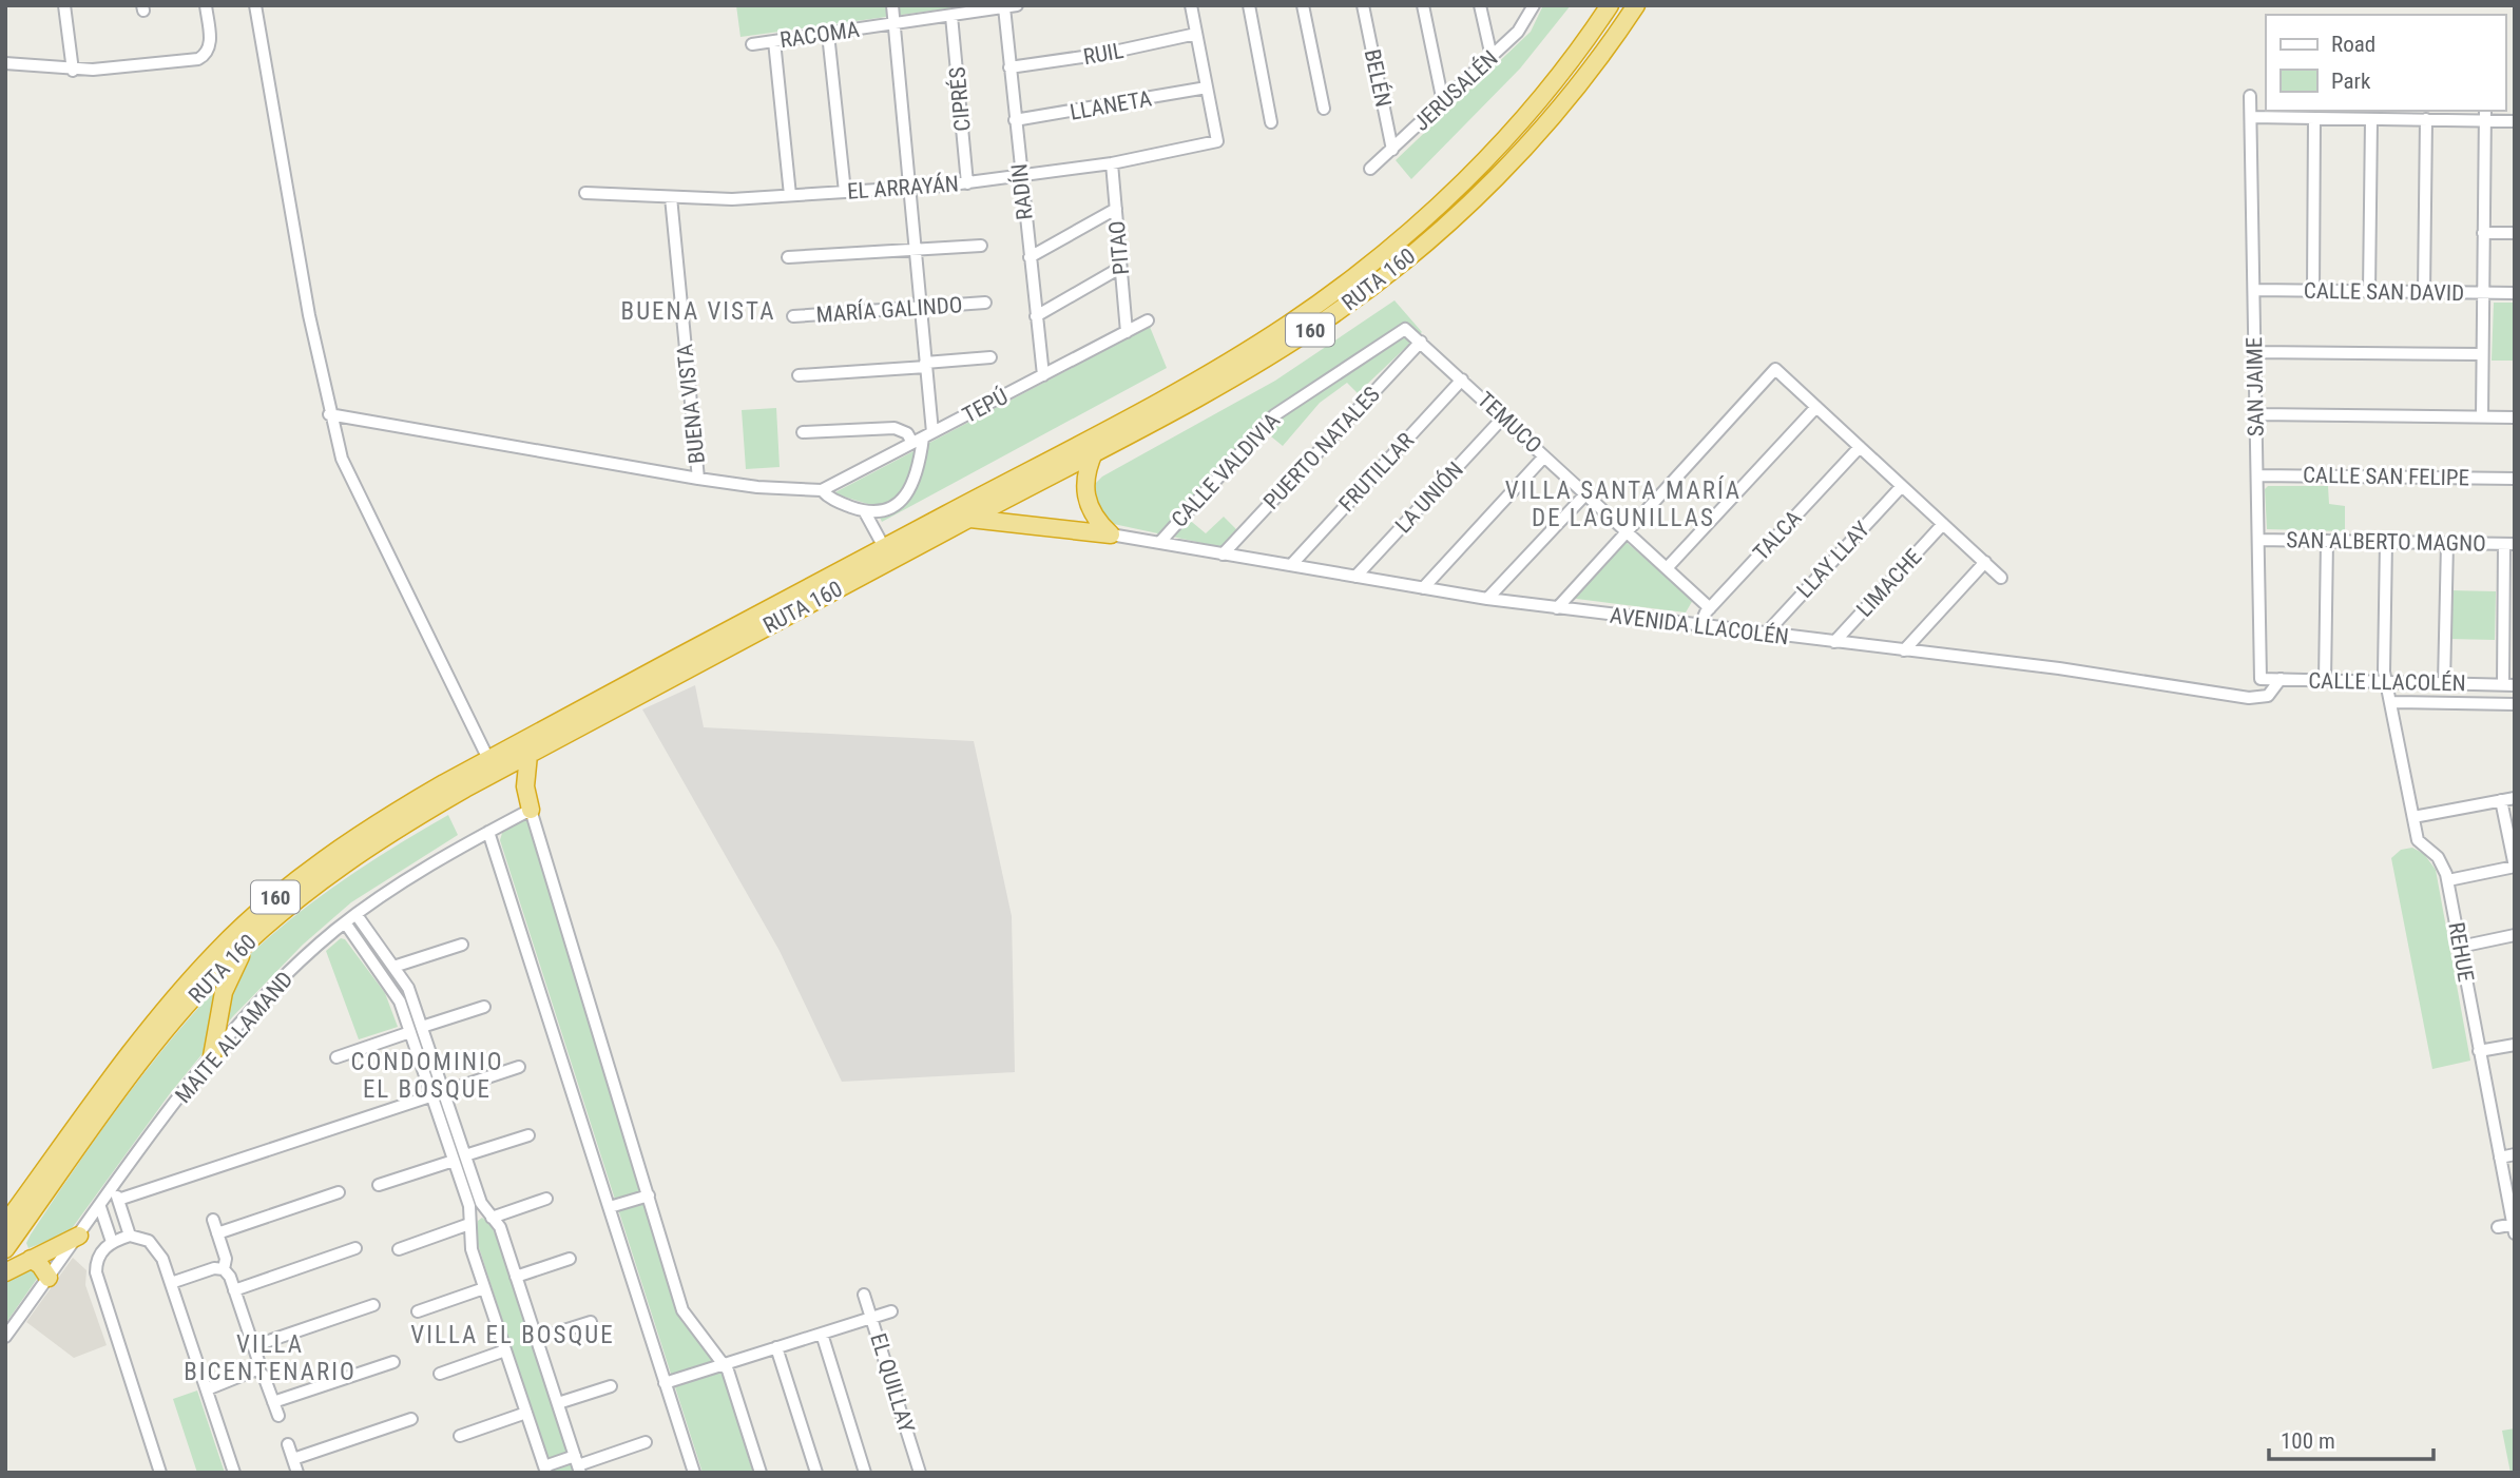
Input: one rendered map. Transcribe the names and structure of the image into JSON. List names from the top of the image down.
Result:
{
  "streets": {
    "highway": ["RUTA 160", "160"],
    "street": [
      "RACOMA",
      "RUIL",
      "BELÉN",
      "JERUSALÉN",
      "CIPRÉS",
      "LLANETA",
      "EL ARRAYÁN",
      "RADÍN",
      "PITAO",
      "CALLE SAN DAVID",
      "MARÍA GALINDO",
      "SAN JAIME",
      "BUENA VISTA",
      "TEPÚ",
      "TEMUCO",
      "PUERTO NATALES",
      "CALLE VALDIVIA",
      "FRUTILLAR",
      "CALLE SAN FELIPE",
      "LA UNIÓN",
      "TALCA",
      "SAN ALBERTO MAGNO",
      "LLAY LLAY",
      "LIMACHE",
      "AVENIDA LLACOLÉN",
      "CALLE LLACOLÉN",
      "REHUE",
      "MAITE ALLAMAND",
      "EL QUILLAY"
    ]
  },
  "crossings": [
    ["RACOMA", "CIPRÉS"],
    ["RACOMA", "RADÍN"],
    ["RUIL", "RADÍN"],
    ["BELÉN", "JERUSALÉN"],
    ["CIPRÉS", "EL ARRAYÁN"],
    ["LLANETA", "EL ARRAYÁN"],
    ["LLANETA", "RADÍN"],
    ["EL ARRAYÁN", "RADÍN"],
    ["EL ARRAYÁN", "PITAO"],
    ["EL ARRAYÁN", "BUENA VISTA"],
    ["RADÍN", "TEPÚ"],
    ["PITAO", "TEPÚ"],
    ["CALLE SAN DAVID", "SAN JAIME"],
    ["SAN JAIME", "CALLE SAN FELIPE"],
    ["SAN JAIME", "SAN ALBERTO MAGNO"],
    ["SAN JAIME", "CALLE LLACOLÉN"],
    ["TEMUCO", "PUERTO NATALES"],
    ["TEMUCO", "CALLE VALDIVIA"],
    ["TEMUCO", "FRUTILLAR"],
    ["TEMUCO", "LA UNIÓN"],
    ["TEMUCO", "TALCA"],
    ["PUERTO NATALES", "AVENIDA LLACOLÉN"],
    ["CALLE VALDIVIA", "AVENIDA LLACOLÉN"],
    ["FRUTILLAR", "AVENIDA LLACOLÉN"],
    ["LA UNIÓN", "AVENIDA LLACOLÉN"],
    ["TALCA", "AVENIDA LLACOLÉN"],
    ["SAN ALBERTO MAGNO", "REHUE"],
    ["LLAY LLAY", "AVENIDA LLACOLÉN"],
    ["LIMACHE", "AVENIDA LLACOLÉN"],
    ["AVENIDA LLACOLÉN", "CALLE LLACOLÉN"],
    ["CALLE LLACOLÉN", "REHUE"]
  ],
  "districts": [
    "BUENA VISTA",
    "VILLA SANTA MARÍA DE LAGUNILLAS",
    "CONDOMINIO EL BOSQUE",
    "VILLA EL BOSQUE",
    "VILLA BICENTENARIO"
  ],
  "legend": ["Road", "Park"],
  "scale_bar": "100 m"
}
